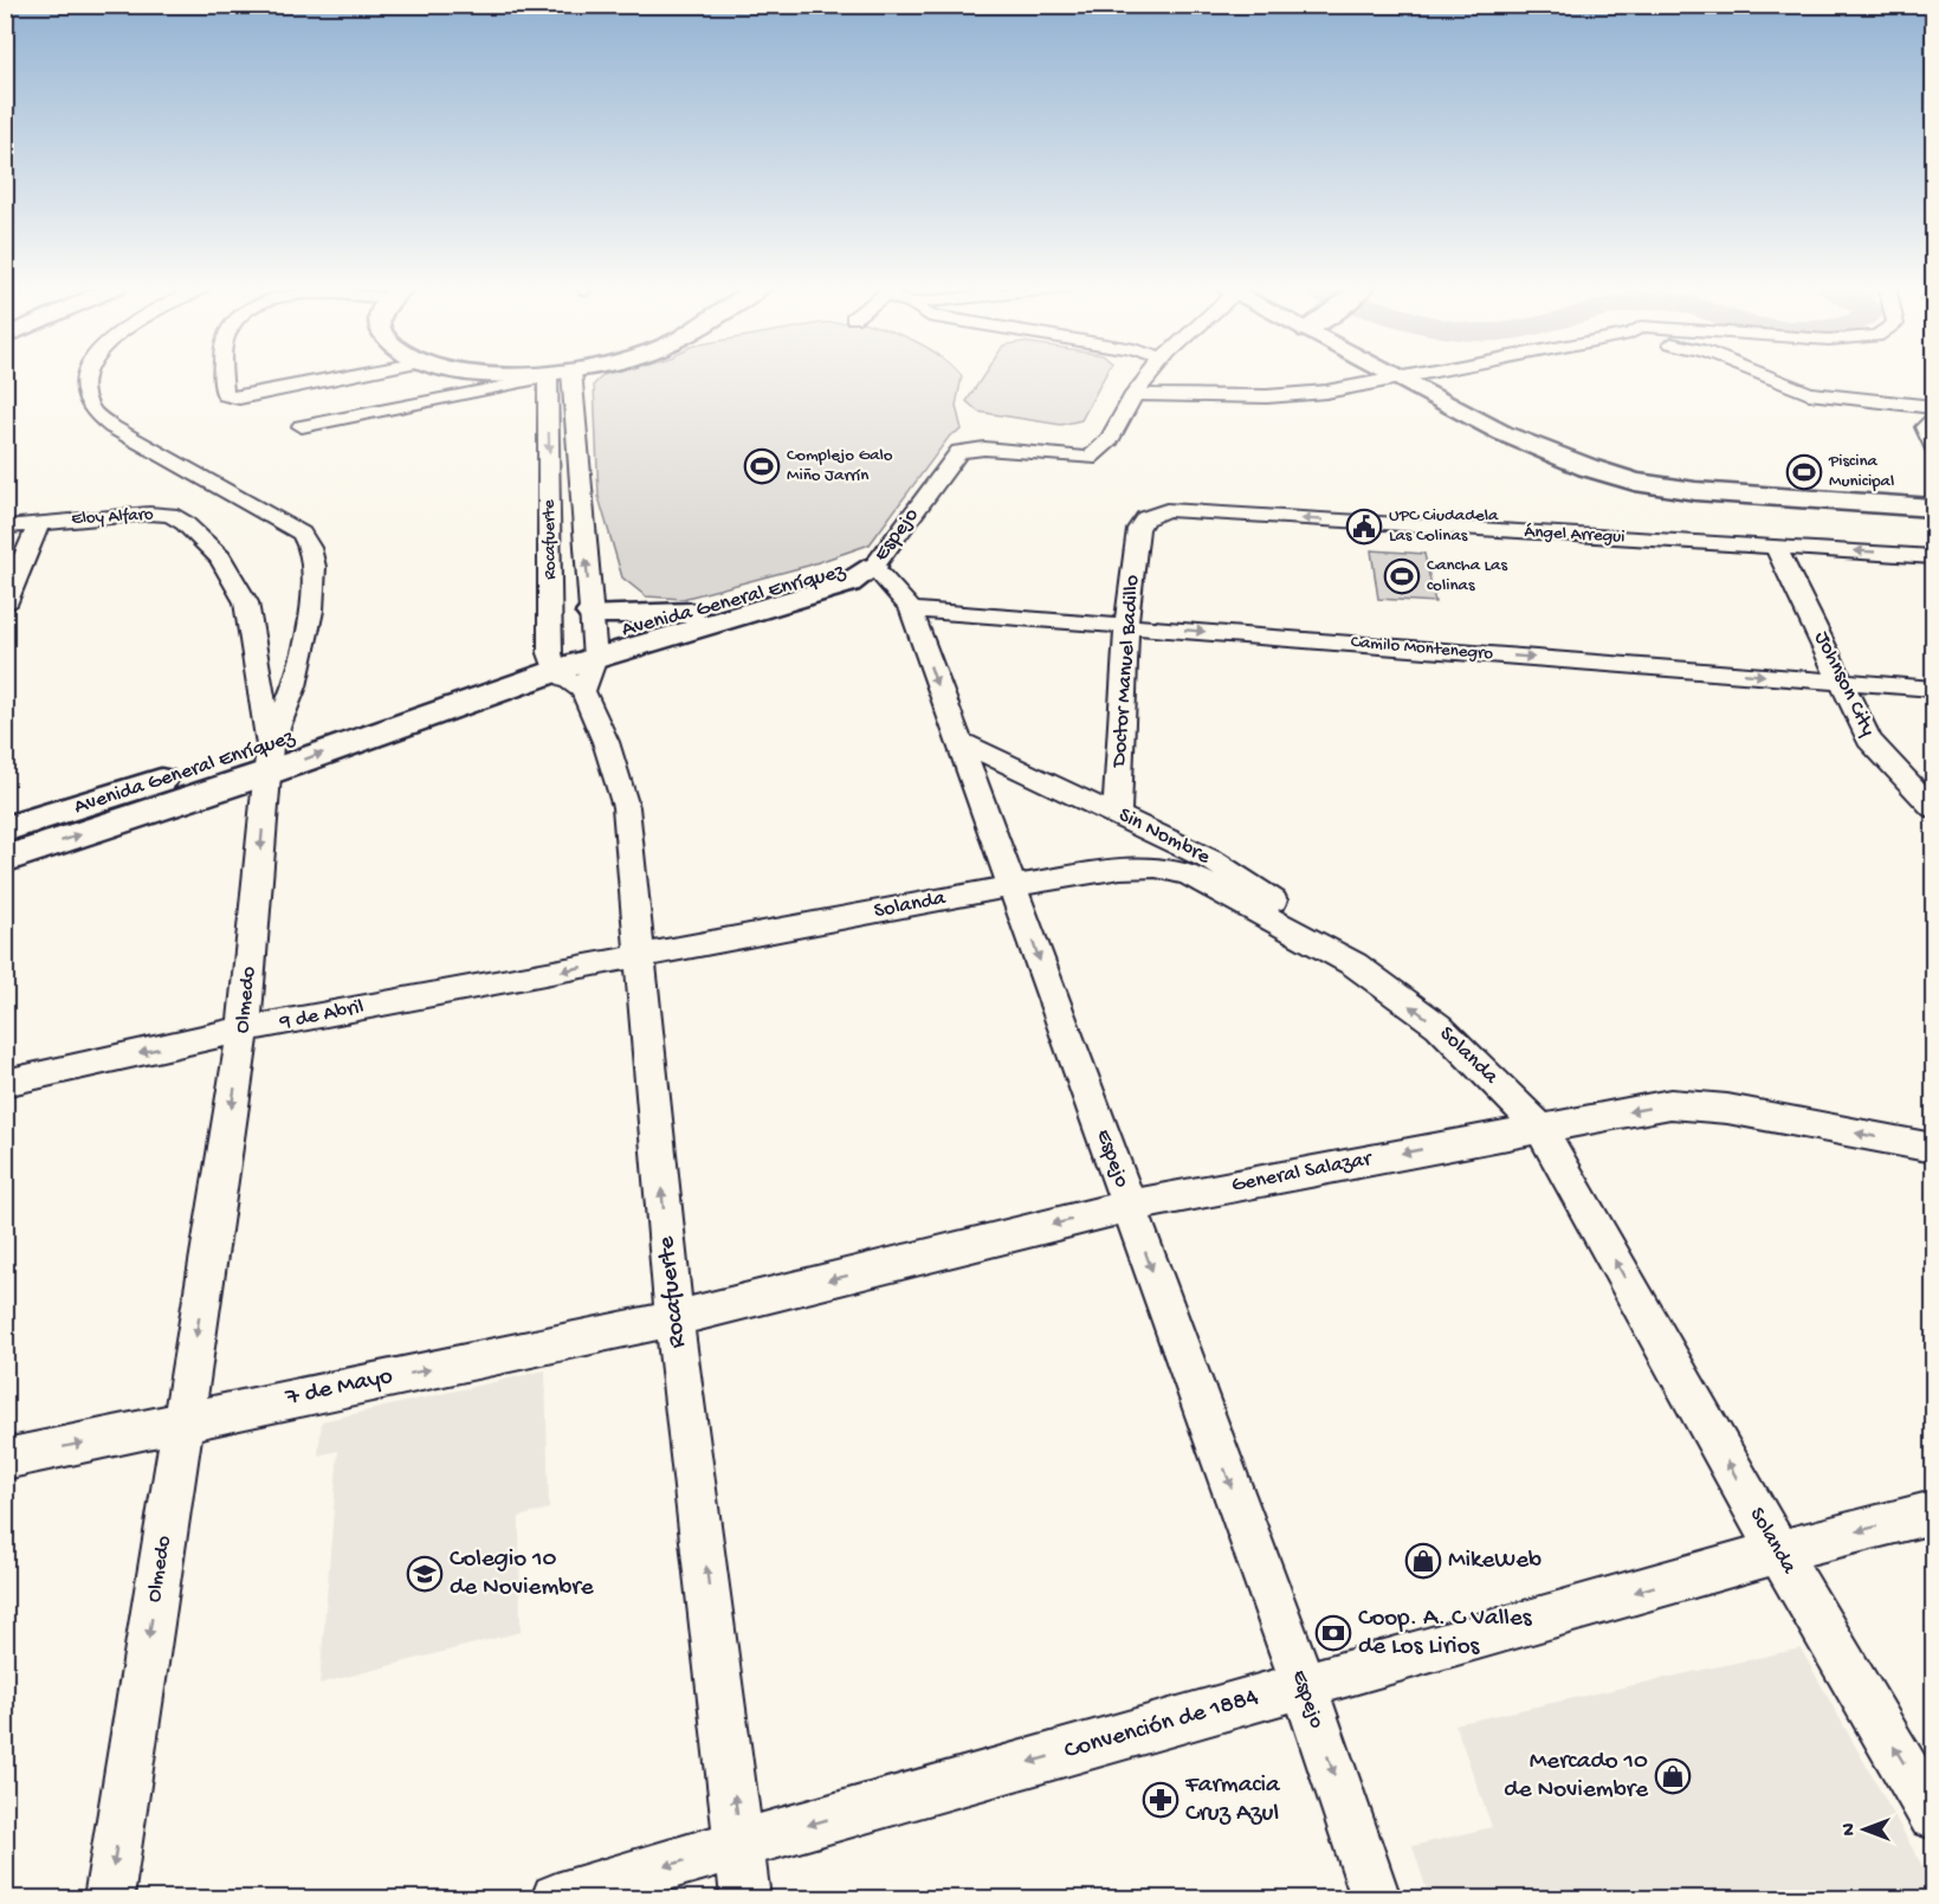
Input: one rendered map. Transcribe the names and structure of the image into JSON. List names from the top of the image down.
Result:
{
  "streets": {
    "main road": ["Avenida General Enríquez"],
    "street": [
      "Eloy Alfaro",
      "Espejo",
      "Ángel Arregui",
      "Rocafuerte",
      "Camilo Montenegro",
      "Doctor Manuel Badillo",
      "Johnson City",
      "Sin Nombre",
      "Solanda",
      "Olmedo",
      "9 de Abril",
      "General Salazar",
      "7 de Mayo",
      "Convención de 1884"
    ]
  },
  "crossings": [
    ["Eloy Alfaro", "Avenida General Enríquez"],
    ["Eloy Alfaro", "Olmedo"],
    ["Espejo", "Avenida General Enríquez"],
    ["Espejo", "Camilo Montenegro"],
    ["Espejo", "Sin Nombre"],
    ["Espejo", "Solanda"],
    ["Espejo", "General Salazar"],
    ["Espejo", "Convención de 1884"],
    ["Ángel Arregui", "Doctor Manuel Badillo"],
    ["Ángel Arregui", "Johnson City"],
    ["Rocafuerte", "Avenida General Enríquez"],
    ["Rocafuerte", "Solanda"],
    ["Rocafuerte", "9 de Abril"],
    ["Rocafuerte", "General Salazar"],
    ["Rocafuerte", "7 de Mayo"],
    ["Rocafuerte", "Convención de 1884"],
    ["Avenida General Enríquez", "Olmedo"],
    ["Camilo Montenegro", "Doctor Manuel Badillo"],
    ["Camilo Montenegro", "Johnson City"],
    ["Doctor Manuel Badillo", "Sin Nombre"],
    ["Sin Nombre", "Solanda"],
    ["Solanda", "9 de Abril"],
    ["Solanda", "General Salazar"],
    ["Solanda", "Convención de 1884"],
    ["Olmedo", "9 de Abril"],
    ["Olmedo", "7 de Mayo"],
    ["General Salazar", "7 de Mayo"]
  ],
  "one_way": [
    "Espejo",
    "Solanda",
    "Olmedo",
    "9 de Abril",
    "General Salazar",
    "7 de Mayo",
    "Convención de 1884"
  ],
  "places": {
    "sports": ["Complejo Galo Miño Jarrín", "Piscina Municipal", "Cancha Las colinas"],
    "public building": ["UPC Ciudadela Las Colinas"],
    "shop": ["MikeWeb", "Mercado 10 de Noviembre"],
    "school or university": ["Colegio 10 de Noviembre"],
    "bank": ["Coop. A. C Valles de Los Lirios"],
    "pharmacy": ["Farmacia Cruz Azul"]
  },
  "north": "left"
}
